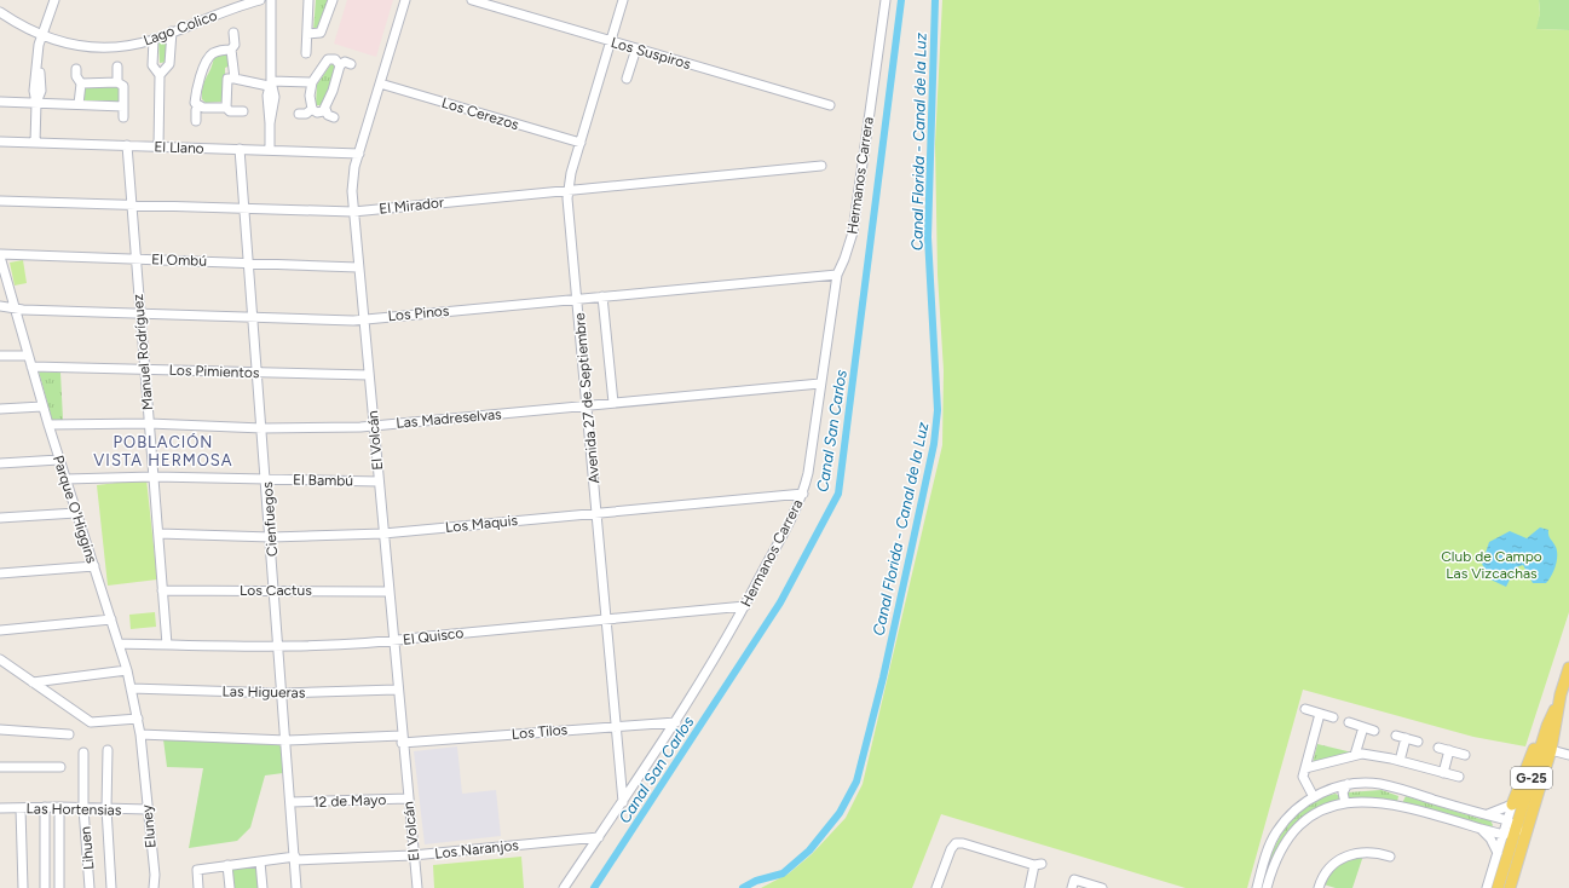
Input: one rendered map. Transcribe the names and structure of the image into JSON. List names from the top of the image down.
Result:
{
  "streets": {
    "main road": ["G-25"],
    "street": [
      "Lago Colico",
      "Los Suspiros",
      "Los Cerezos",
      "El Llano",
      "Hermanos Carrera",
      "El Mirador",
      "El Ombú",
      "Los Pinos",
      "Manuel Rodríguez",
      "Los Pimientos",
      "Avenida 27 de Septiembre",
      "Las Madreselvas",
      "El Volcán",
      "El Bambú",
      "Parque O'Higgins",
      "Cienfuegos",
      "Los Maquis",
      "Los Cactus",
      "El Quisco",
      "Las Higueras",
      "Los Tilos",
      "12 de Mayo",
      "Las Hortensias",
      "Eluney",
      "Lihuen",
      "Los Naranjos"
    ]
  },
  "crossings": [
    ["Los Suspiros", "Avenida 27 de Septiembre"],
    ["Los Cerezos", "Avenida 27 de Septiembre"],
    ["Los Cerezos", "El Volcán"],
    ["El Llano", "Manuel Rodríguez"],
    ["El Llano", "El Volcán"],
    ["El Llano", "Cienfuegos"],
    ["Hermanos Carrera", "Los Pinos"],
    ["Hermanos Carrera", "Avenida 27 de Septiembre"],
    ["Hermanos Carrera", "Las Madreselvas"],
    ["Hermanos Carrera", "Los Maquis"],
    ["Hermanos Carrera", "El Quisco"],
    ["Hermanos Carrera", "Los Tilos"],
    ["Hermanos Carrera", "Los Naranjos"],
    ["El Mirador", "Manuel Rodríguez"],
    ["El Mirador", "Avenida 27 de Septiembre"],
    ["El Mirador", "El Volcán"],
    ["El Mirador", "Cienfuegos"],
    ["El Ombú", "Manuel Rodríguez"],
    ["El Ombú", "El Volcán"],
    ["El Ombú", "Parque O'Higgins"],
    ["El Ombú", "Cienfuegos"],
    ["Los Pinos", "Manuel Rodríguez"],
    ["Los Pinos", "Avenida 27 de Septiembre"],
    ["Los Pinos", "El Volcán"],
    ["Los Pinos", "Parque O'Higgins"],
    ["Los Pinos", "Cienfuegos"],
    ["Manuel Rodríguez", "Los Pimientos"],
    ["Manuel Rodríguez", "Las Madreselvas"],
    ["Manuel Rodríguez", "El Bambú"],
    ["Manuel Rodríguez", "Los Maquis"],
    ["Manuel Rodríguez", "Los Cactus"],
    ["Manuel Rodríguez", "El Quisco"],
    ["Los Pimientos", "El Volcán"],
    ["Los Pimientos", "Parque O'Higgins"],
    ["Los Pimientos", "Cienfuegos"],
    ["Avenida 27 de Septiembre", "Las Madreselvas"],
    ["Avenida 27 de Septiembre", "Los Maquis"],
    ["Avenida 27 de Septiembre", "El Quisco"],
    ["Avenida 27 de Septiembre", "Los Tilos"],
    ["Las Madreselvas", "El Volcán"],
    ["Las Madreselvas", "Parque O'Higgins"],
    ["Las Madreselvas", "Cienfuegos"],
    ["El Volcán", "El Bambú"],
    ["El Volcán", "Los Maquis"],
    ["El Volcán", "Los Cactus"],
    ["El Volcán", "El Quisco"],
    ["El Volcán", "Las Higueras"],
    ["El Volcán", "Los Tilos"],
    ["El Volcán", "12 de Mayo"],
    ["El Volcán", "Los Naranjos"],
    ["El Bambú", "Parque O'Higgins"],
    ["El Bambú", "Cienfuegos"],
    ["Parque O'Higgins", "El Quisco"],
    ["Parque O'Higgins", "Las Higueras"],
    ["Parque O'Higgins", "Los Tilos"],
    ["Parque O'Higgins", "Eluney"],
    ["Cienfuegos", "Los Maquis"],
    ["Cienfuegos", "Los Cactus"],
    ["Cienfuegos", "El Quisco"],
    ["Cienfuegos", "Las Higueras"],
    ["Cienfuegos", "Los Tilos"],
    ["Cienfuegos", "12 de Mayo"],
    ["Cienfuegos", "Los Naranjos"],
    ["Las Hortensias", "Eluney"],
    ["Las Hortensias", "Lihuen"]
  ],
  "districts": ["POBLACIÓN VISTA HERMOSA"],
  "water": ["Canal Florida - Canal de la Luz", "Canal San Carlos"],
  "parks": ["Club de Campo Las Vizcachas"]
}
